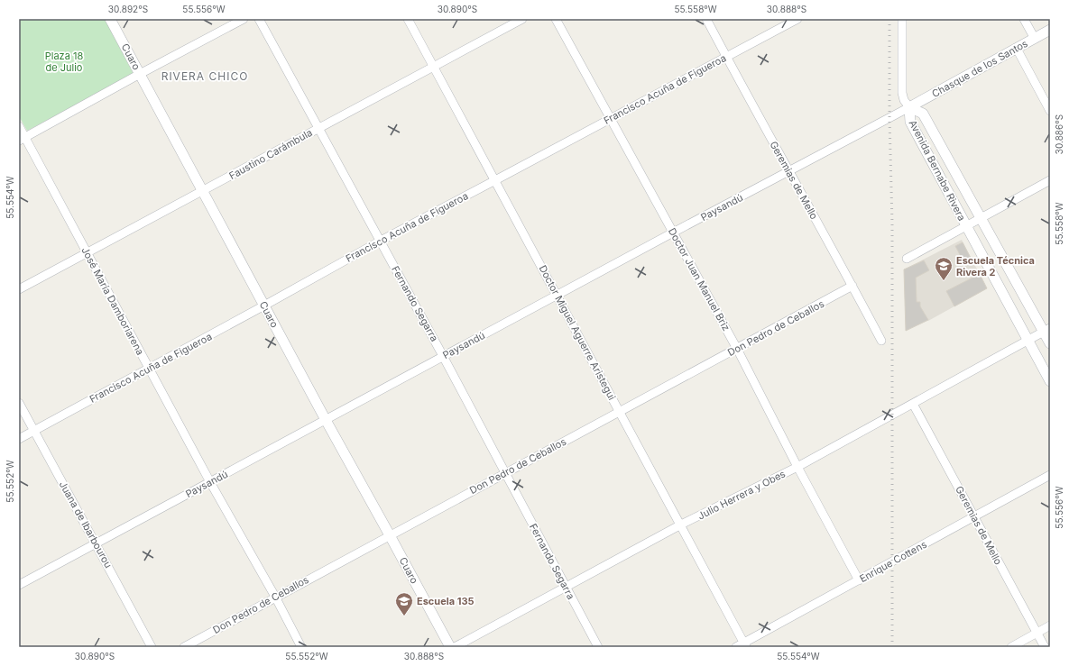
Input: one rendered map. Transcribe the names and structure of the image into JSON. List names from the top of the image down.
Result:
{
  "streets": {
    "street": [
      "Cuaro",
      "Chasque de los Santos",
      "Francisco Acuña de Figueroa",
      "Faustino Carámbula",
      "Avenida Bernabe Rivera",
      "Geremias de Mello",
      "Paysandú",
      "Doctor Juan Manuel Briz",
      "José María Damboriarena",
      "Fernando Segarra",
      "Don Pedro de Ceballos",
      "Doctor Miguel Aguerre Aristegui",
      "Julio Herrera y Obes",
      "Juana de Ibarbourou",
      "Enrique Cottens"
    ]
  },
  "crossings": [
    ["Cuaro", "Francisco Acuña de Figueroa"],
    ["Cuaro", "Faustino Carámbula"],
    ["Cuaro", "Paysandú"],
    ["Cuaro", "Don Pedro de Ceballos"],
    ["Chasque de los Santos", "Avenida Bernabe Rivera"],
    ["Chasque de los Santos", "Paysandú"],
    ["Francisco Acuña de Figueroa", "Geremias de Mello"],
    ["Francisco Acuña de Figueroa", "Doctor Juan Manuel Briz"],
    ["Francisco Acuña de Figueroa", "José María Damboriarena"],
    ["Francisco Acuña de Figueroa", "Fernando Segarra"],
    ["Francisco Acuña de Figueroa", "Doctor Miguel Aguerre Aristegui"],
    ["Francisco Acuña de Figueroa", "Juana de Ibarbourou"],
    ["Faustino Carámbula", "José María Damboriarena"],
    ["Faustino Carámbula", "Fernando Segarra"],
    ["Faustino Carámbula", "Doctor Miguel Aguerre Aristegui"],
    ["Avenida Bernabe Rivera", "Paysandú"],
    ["Avenida Bernabe Rivera", "Julio Herrera y Obes"],
    ["Geremias de Mello", "Paysandú"],
    ["Geremias de Mello", "Don Pedro de Ceballos"],
    ["Geremias de Mello", "Julio Herrera y Obes"],
    ["Geremias de Mello", "Enrique Cottens"],
    ["Paysandú", "Doctor Juan Manuel Briz"],
    ["Paysandú", "José María Damboriarena"],
    ["Paysandú", "Fernando Segarra"],
    ["Paysandú", "Doctor Miguel Aguerre Aristegui"],
    ["Paysandú", "Juana de Ibarbourou"],
    ["Doctor Juan Manuel Briz", "Don Pedro de Ceballos"],
    ["Doctor Juan Manuel Briz", "Julio Herrera y Obes"],
    ["Doctor Juan Manuel Briz", "Enrique Cottens"],
    ["José María Damboriarena", "Don Pedro de Ceballos"],
    ["Fernando Segarra", "Don Pedro de Ceballos"],
    ["Fernando Segarra", "Julio Herrera y Obes"],
    ["Don Pedro de Ceballos", "Doctor Miguel Aguerre Aristegui"],
    ["Doctor Miguel Aguerre Aristegui", "Julio Herrera y Obes"],
    ["Doctor Miguel Aguerre Aristegui", "Enrique Cottens"]
  ],
  "districts": ["RIVERA CHICO"],
  "parks": ["Plaza 18 de Julio"],
  "places": {
    "school or university": ["Escuela Técnica Rivera 2", "Escuela 135"]
  },
  "coordinates": [
    "30.892°S",
    "55.556°W",
    "30.890°S",
    "55.558°W",
    "30.888°S",
    "30.886°S",
    "55.554°W",
    "55.552°W"
  ]
}
